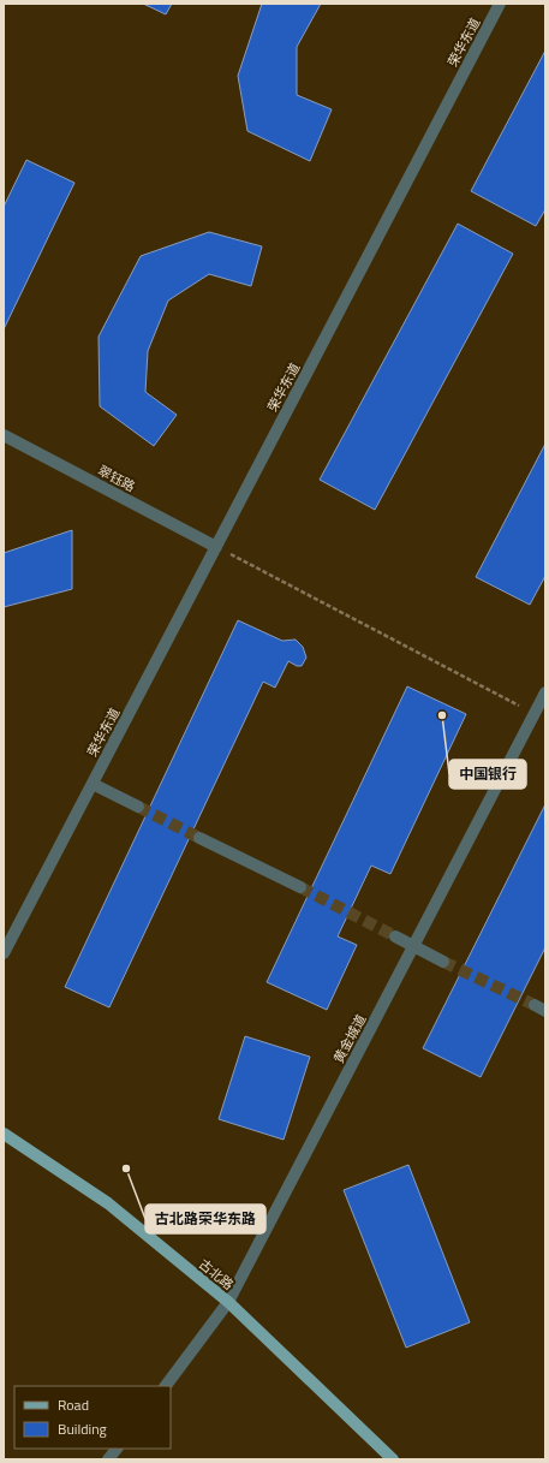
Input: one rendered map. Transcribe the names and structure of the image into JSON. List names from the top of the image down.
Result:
{
  "streets": {
    "main road": ["古北路"],
    "street": ["荣华东道", "翠钰路", "黄金城道"]
  },
  "crossings": [
    ["荣华东道", "翠钰路"],
    ["黄金城道", "古北路"]
  ],
  "places": ["中国银行", "古北路荣华东路"],
  "legend": ["Road", "Building"]
}
